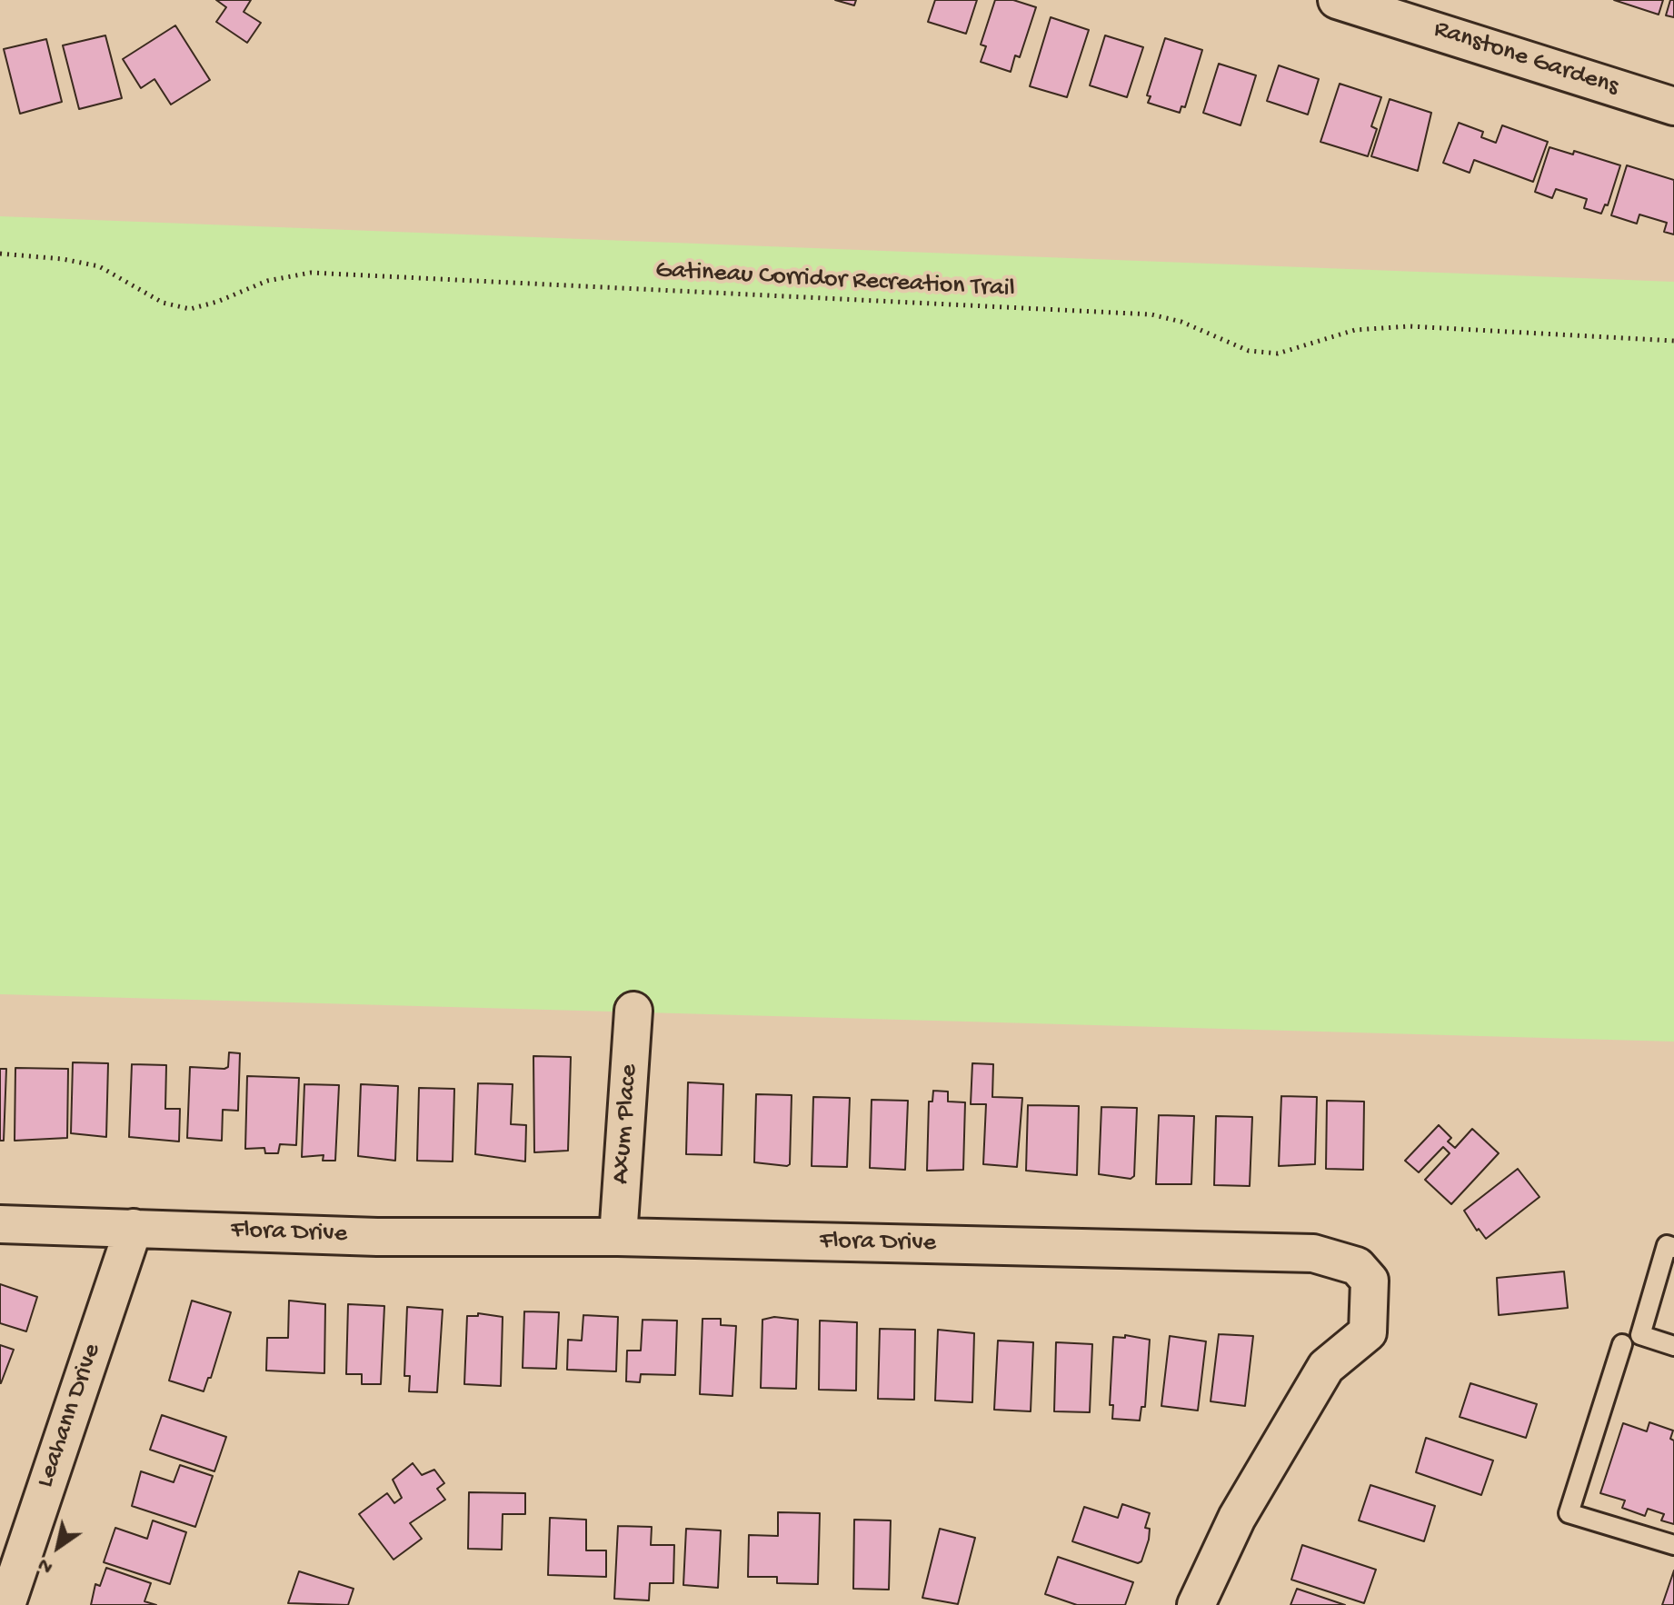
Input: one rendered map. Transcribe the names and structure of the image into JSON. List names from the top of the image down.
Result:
{
  "streets": {
    "street": [
      "Ranstone Gardens",
      "Axum Place",
      "Flora Drive",
      "Leahann Drive"
    ],
    "path": ["Gatineau Corridor Recreation Trail"]
  },
  "crossings": [
    ["Axum Place", "Flora Drive"],
    ["Flora Drive", "Leahann Drive"]
  ],
  "north": "bottom left"
}
